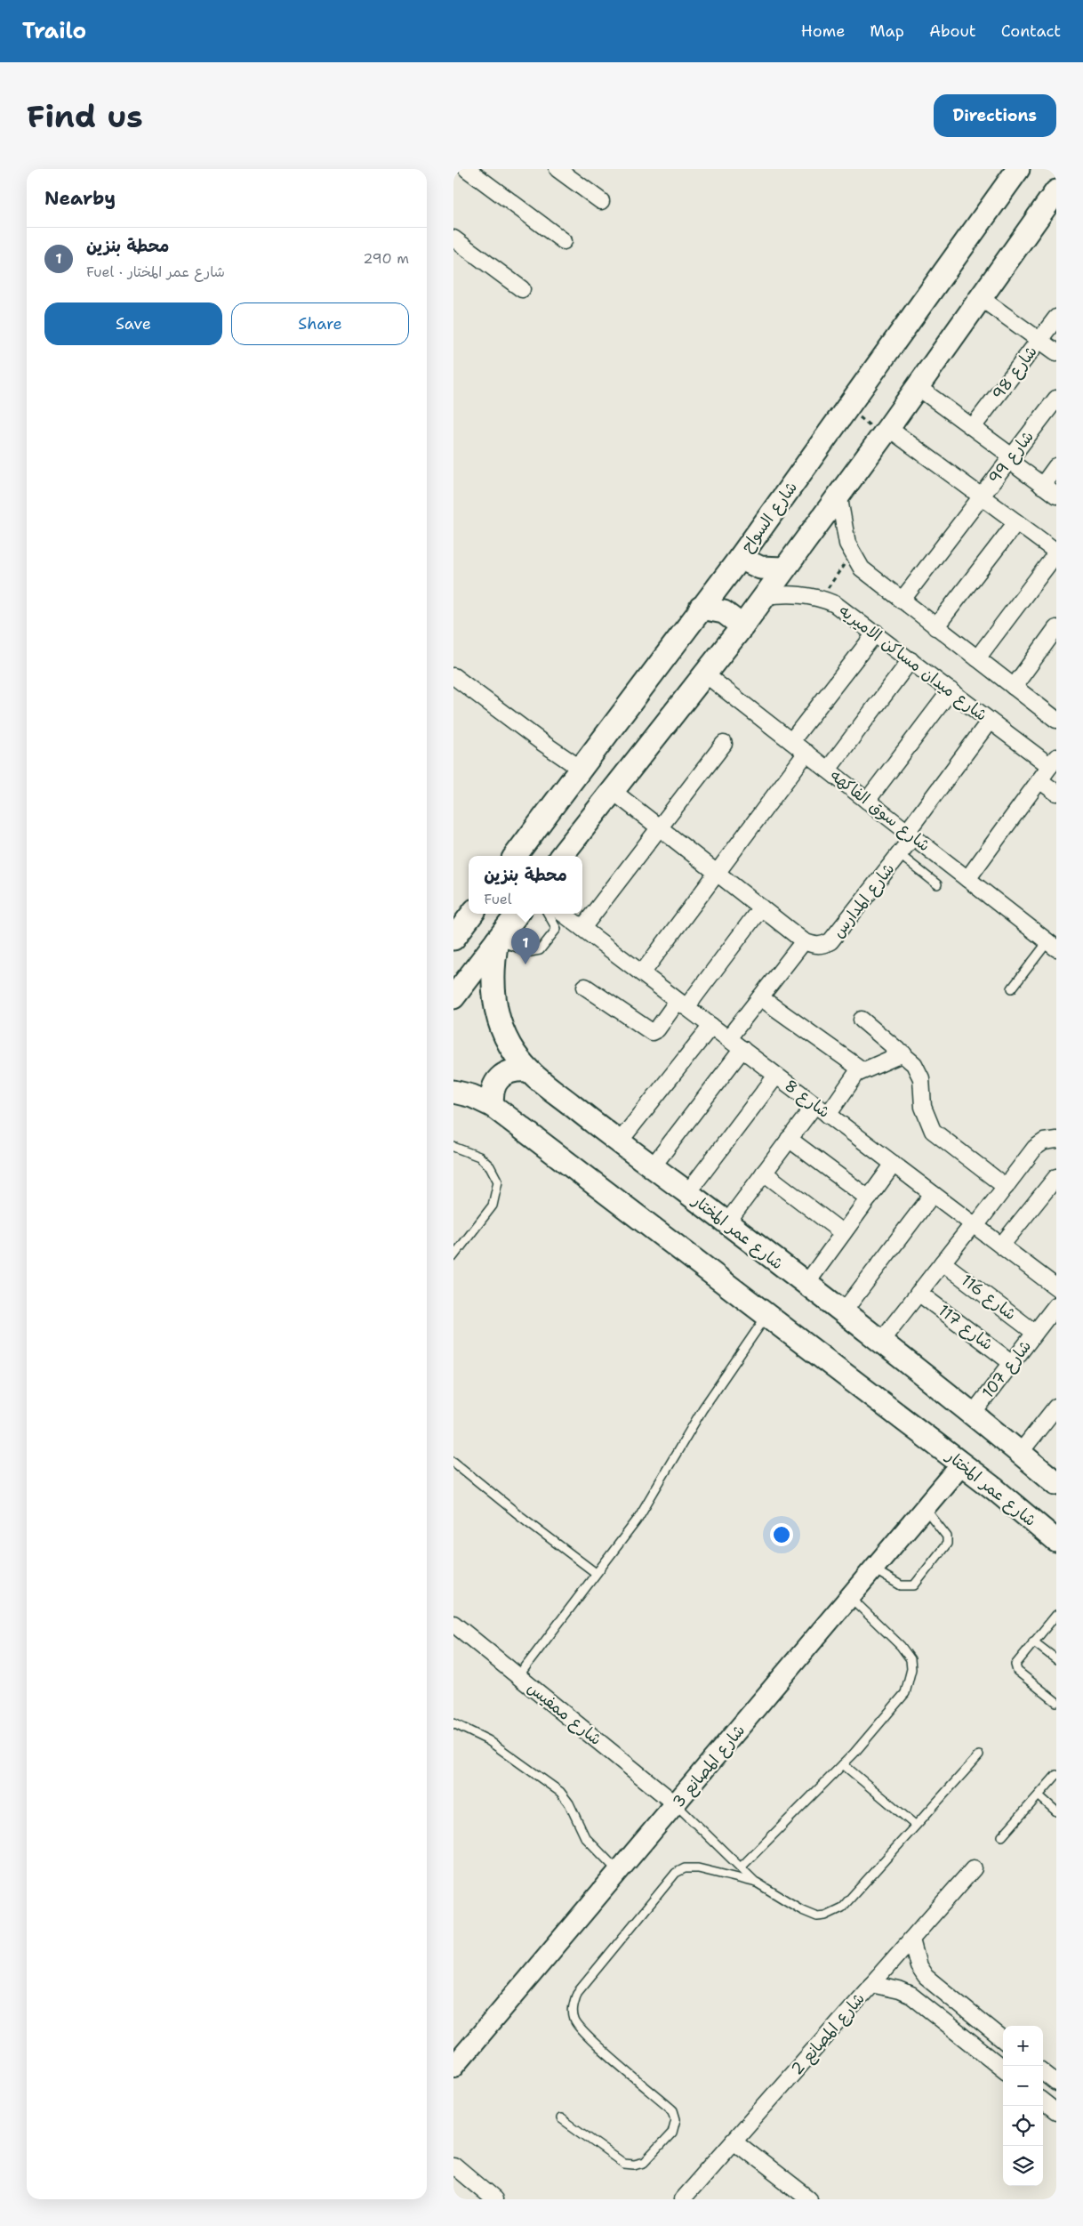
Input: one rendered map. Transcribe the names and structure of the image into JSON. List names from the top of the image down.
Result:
{
  "streets": {
    "main road": ["شارع السواح", "شارع عمر المختار"],
    "street": [
      "شارع 98",
      "شارع 99",
      "شارع ميدان مساكن الاميريه",
      "شارع سوق الفاكهه",
      "شارع المدارس",
      "شارع 8",
      "شارع 116",
      "شارع 117",
      "شارع 107",
      "شارع ممفيس",
      "شارع المصانع 3",
      "شارع المصانع 2"
    ]
  },
  "crossings": [
    ["شارع ميدان مساكن الاميريه", "شارع المدارس"],
    ["شارع سوق الفاكهه", "شارع المدارس"],
    ["شارع عمر المختار", "شارع 107"],
    ["شارع عمر المختار", "شارع المصانع 3"],
    ["شارع 116", "شارع 107"],
    ["شارع 117", "شارع 107"],
    ["شارع ممفيس", "شارع المصانع 3"]
  ],
  "page": {
    "header": "Trailo",
    "nav": [
      "Home",
      "Map",
      "About",
      "Contact"
    ],
    "buttons": [
      "Directions",
      ["Save", "Share"]
    ],
    "title": "Find us",
    "heading": "Nearby",
    "list": [
      {
        "mark": "1",
        "name": "محطة بنزين",
        "note": "Fuel · شارع عمر المختار",
        "value": "290 m"
      }
    ],
    "popup": ["محطة بنزين", "Fuel"],
    "pins": "1",
    "map_buttons": ["+", "−"]
  }
}
